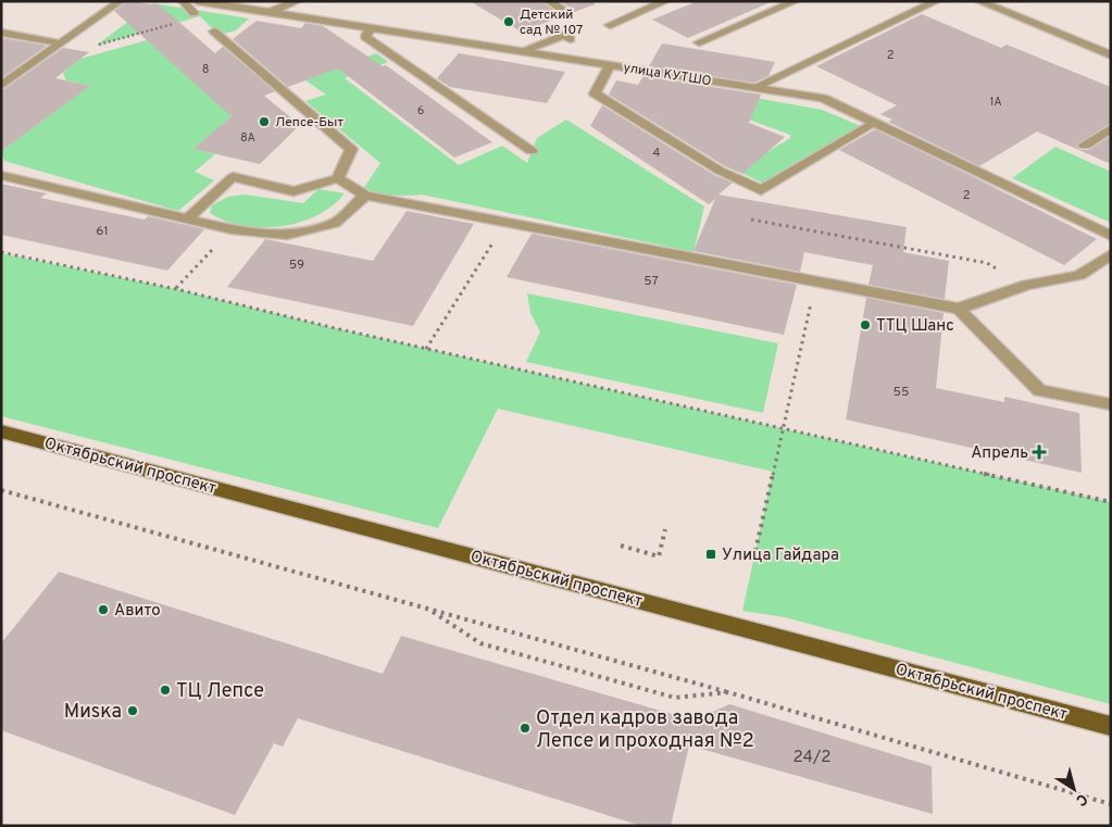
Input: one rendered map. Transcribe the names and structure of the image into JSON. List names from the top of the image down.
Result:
{
  "streets": {
    "main road": ["Октябрьский проспект"],
    "street": ["улица КУТШО"]
  },
  "places": {
    "other": [
      "Детский сад № 107",
      "Лепсе-Быт",
      "ТТЦ Шанс",
      "Авито",
      "ТЦ Лепсе",
      "Миsка",
      "Отдел кадров завода Лепсе и проходная №2"
    ],
    "health": ["Апрель"],
    "transit": ["Улица Гайдара"]
  },
  "house_numbers": [
    "2",
    "8",
    "1А",
    "6",
    "8А",
    "4",
    "2",
    "61",
    "59",
    "57",
    "55",
    "24/2"
  ],
  "north": "bottom right"
}
